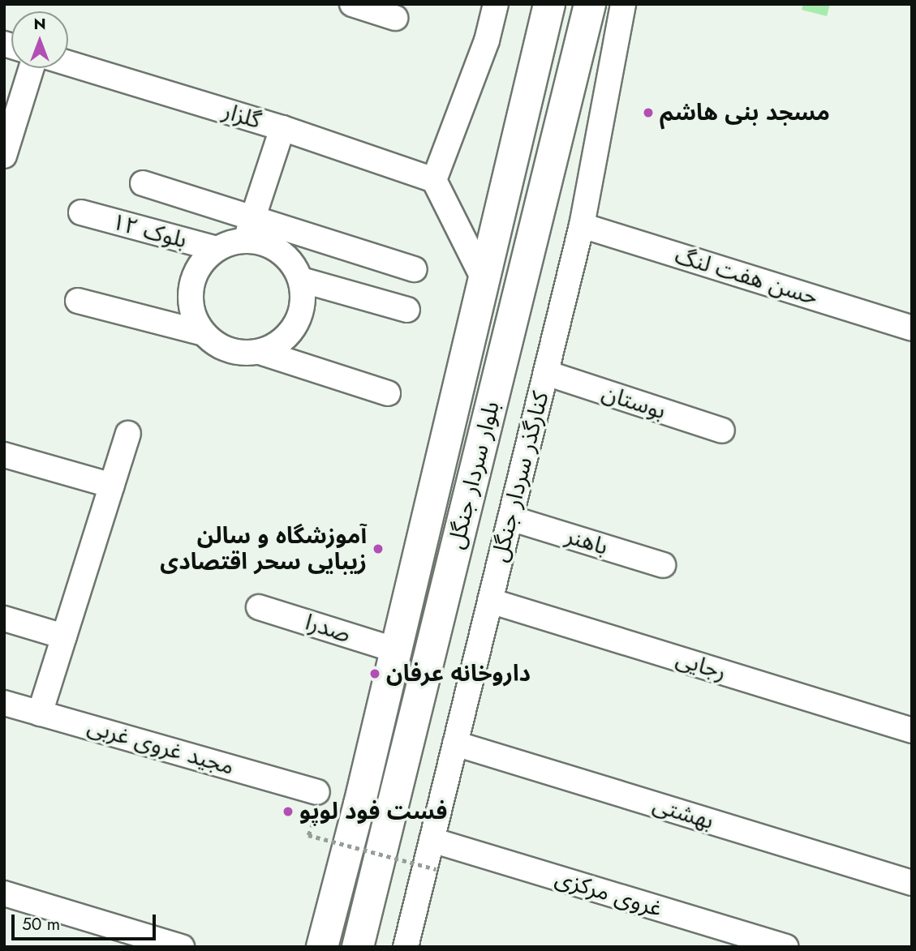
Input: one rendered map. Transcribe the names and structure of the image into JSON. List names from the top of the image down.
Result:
{
  "streets": {
    "main road": ["بلوار سردار جنگل"],
    "street": [
      "گلزار",
      "بلوک ۱۲",
      "حسن هفت لنگ",
      "بوستان",
      "کنارگذر سردار جنگل",
      "باهنر",
      "صدرا",
      "رجایی",
      "مجید غروی غربی",
      "بهشتی",
      "غروی مرکزی"
    ]
  },
  "crossings": [
    ["حسن هفت لنگ", "کنارگذر سردار جنگل"],
    ["بوستان", "کنارگذر سردار جنگل"],
    ["بلوار سردار جنگل", "صدرا"],
    ["کنارگذر سردار جنگل", "باهنر"],
    ["کنارگذر سردار جنگل", "رجایی"],
    ["کنارگذر سردار جنگل", "بهشتی"],
    ["کنارگذر سردار جنگل", "غروی مرکزی"]
  ],
  "places": [
    "مسجد بنی هاشم",
    "آموزشگاه و سالن زیبایی سحر اقتصادی",
    "داروخانه عرفان",
    "فست فود لوپو"
  ],
  "scale_bar": "50 m",
  "north": "top"
}
